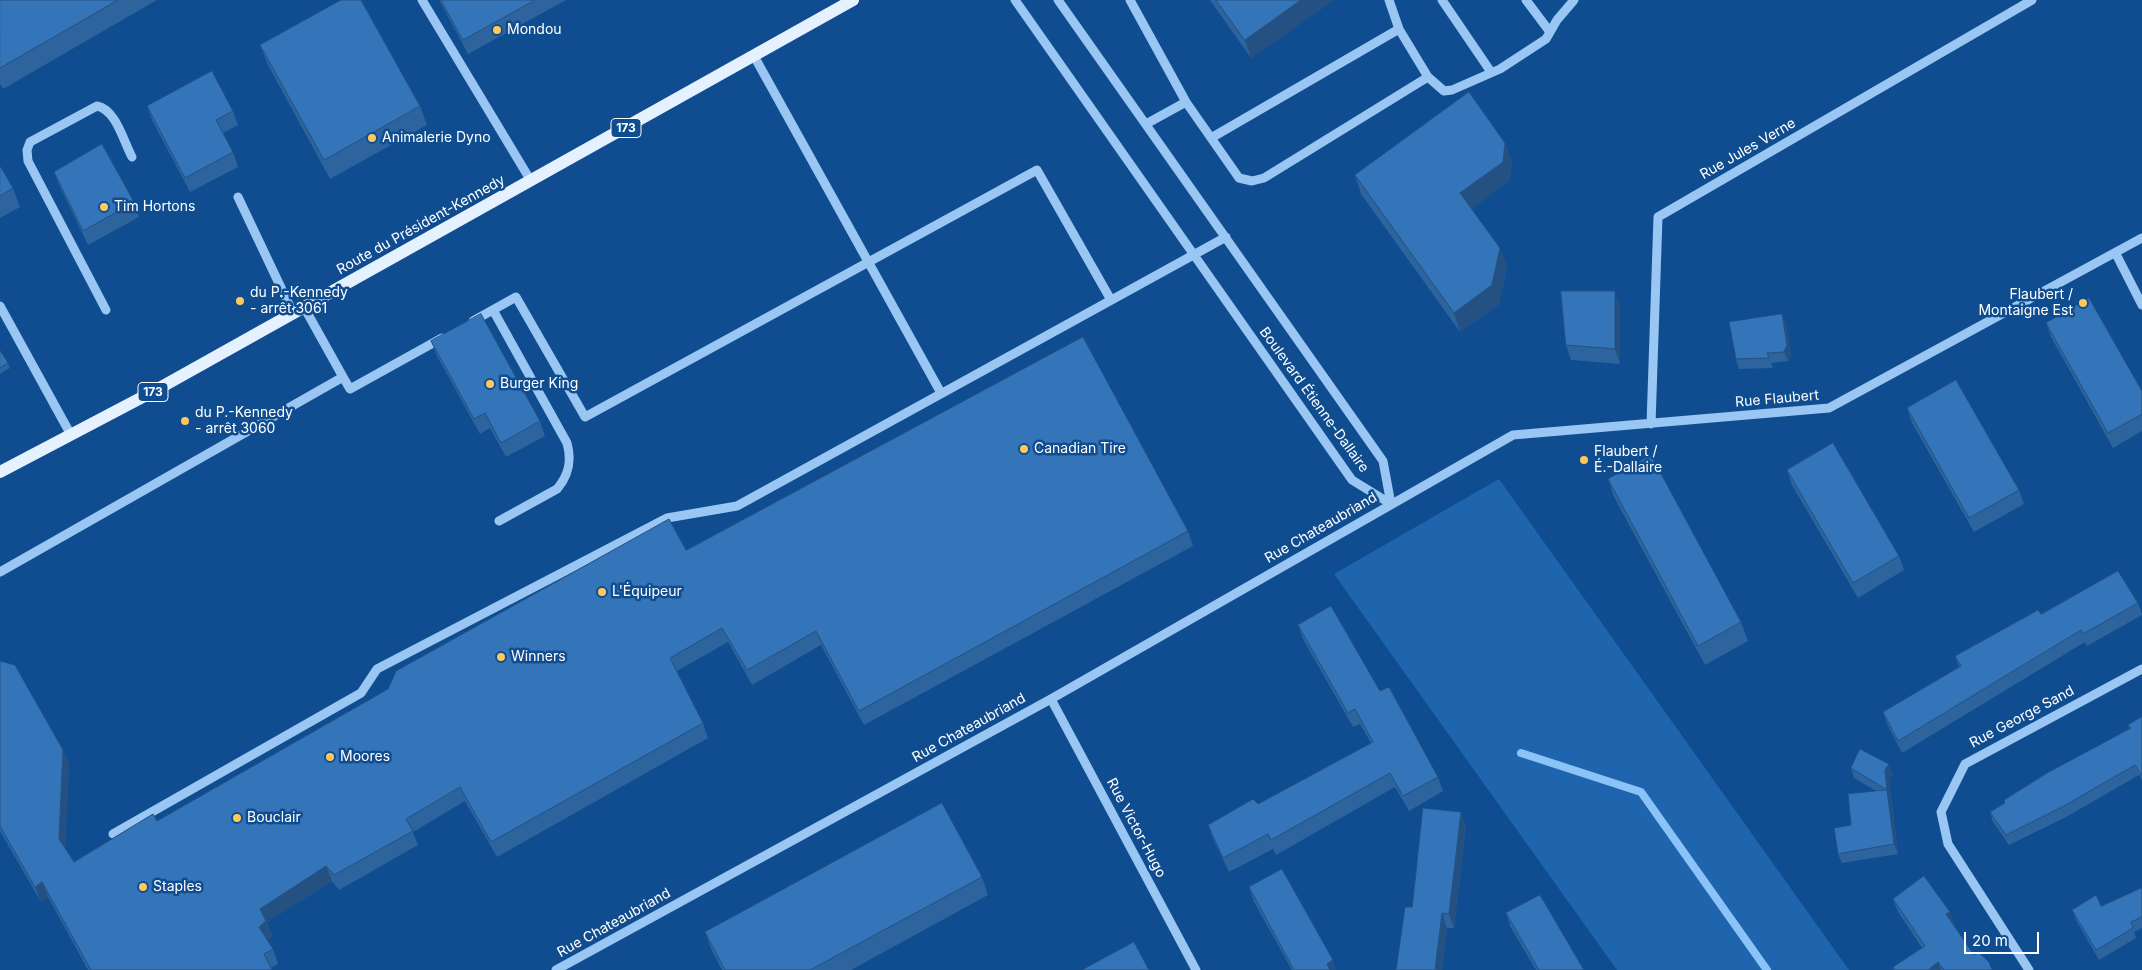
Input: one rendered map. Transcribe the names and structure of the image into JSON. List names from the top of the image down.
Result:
{
  "streets": {
    "main road": ["173", "Route du Président-Kennedy"],
    "street": [
      "Rue Jules Verne",
      "Rue Flaubert",
      "Boulevard Étienne-Dallaire",
      "Rue Chateaubriand",
      "Rue George Sand",
      "Rue Victor-Hugo"
    ]
  },
  "crossings": [
    ["Rue Jules Verne", "Rue Flaubert"],
    ["Rue Flaubert", "Boulevard Étienne-Dallaire"],
    ["Rue Flaubert", "Rue Chateaubriand"],
    ["Boulevard Étienne-Dallaire", "Rue Chateaubriand"],
    ["Rue Chateaubriand", "Rue Victor-Hugo"]
  ],
  "places": [
    "Mondou",
    "Animalerie Dyno",
    "Tim Hortons",
    "du P.-Kennedy - arrêt 3061",
    "Flaubert / Montaigne Est",
    "Burger King",
    "du P.-Kennedy - arrêt 3060",
    "Canadian Tire",
    "Flaubert / É.-Dallaire",
    "L'Équipeur",
    "Winners",
    "Moores",
    "Bouclair",
    "Staples"
  ],
  "scale_bar": "20 m"
}
